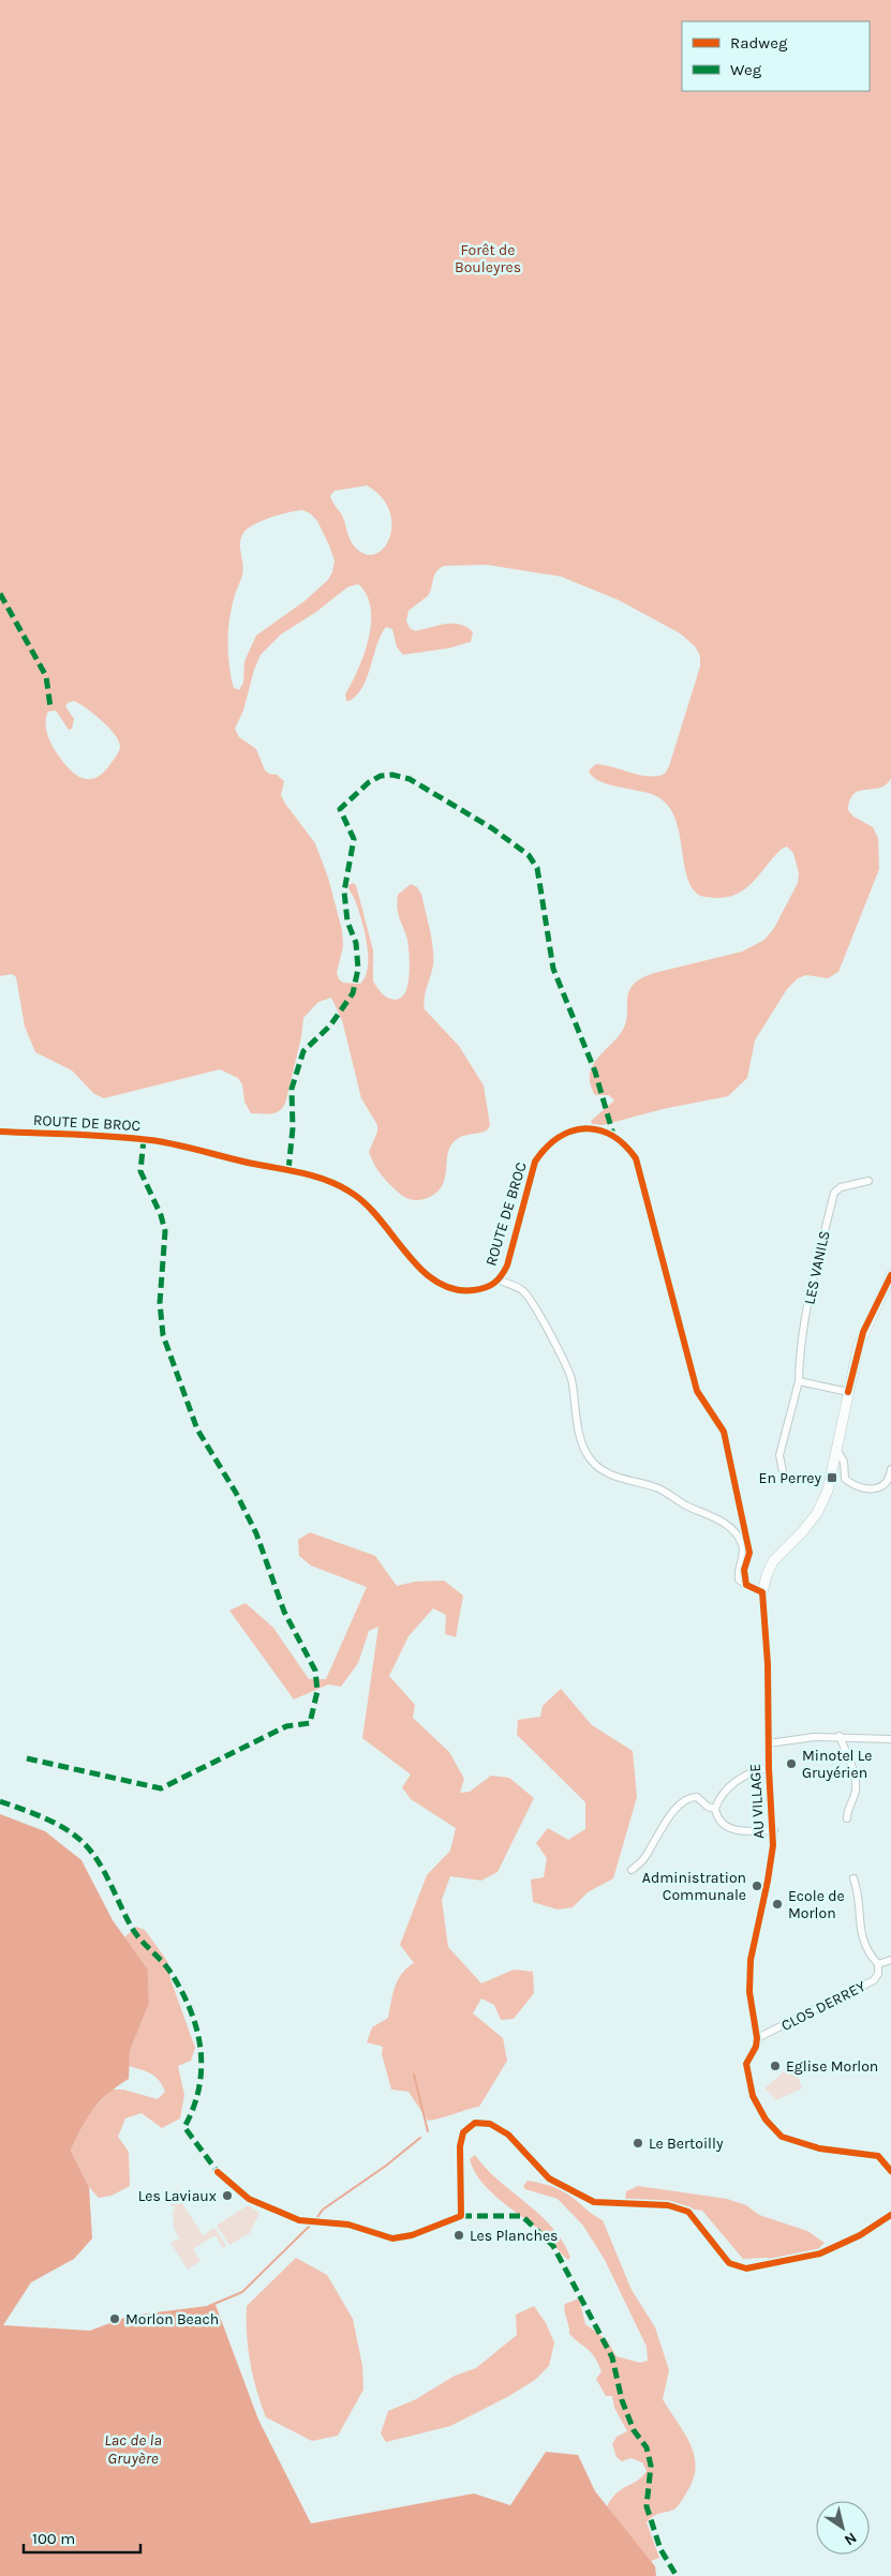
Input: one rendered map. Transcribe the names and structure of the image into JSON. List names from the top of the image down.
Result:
{
  "streets": {
    "street": [
      "ROUTE DE BROC",
      "LES VANILS",
      "AU VILLAGE",
      "CLOS DERREY"
    ]
  },
  "crossings": [
    ["AU VILLAGE", "CLOS DERREY"]
  ],
  "water": ["Lac de la Gruyère"],
  "parks": ["Forêt de Bouleyres"],
  "places": {
    "transit": ["En Perrey"],
    "other": [
      "Minotel Le Gruyérien",
      "Administration Communale",
      "Ecole de Morlon",
      "Eglise Morlon",
      "Le Bertoilly",
      "Les Laviaux",
      "Les Planches",
      "Morlon Beach"
    ]
  },
  "legend": ["Radweg", "Weg"],
  "scale_bar": "100 m",
  "north": "bottom right"
}
